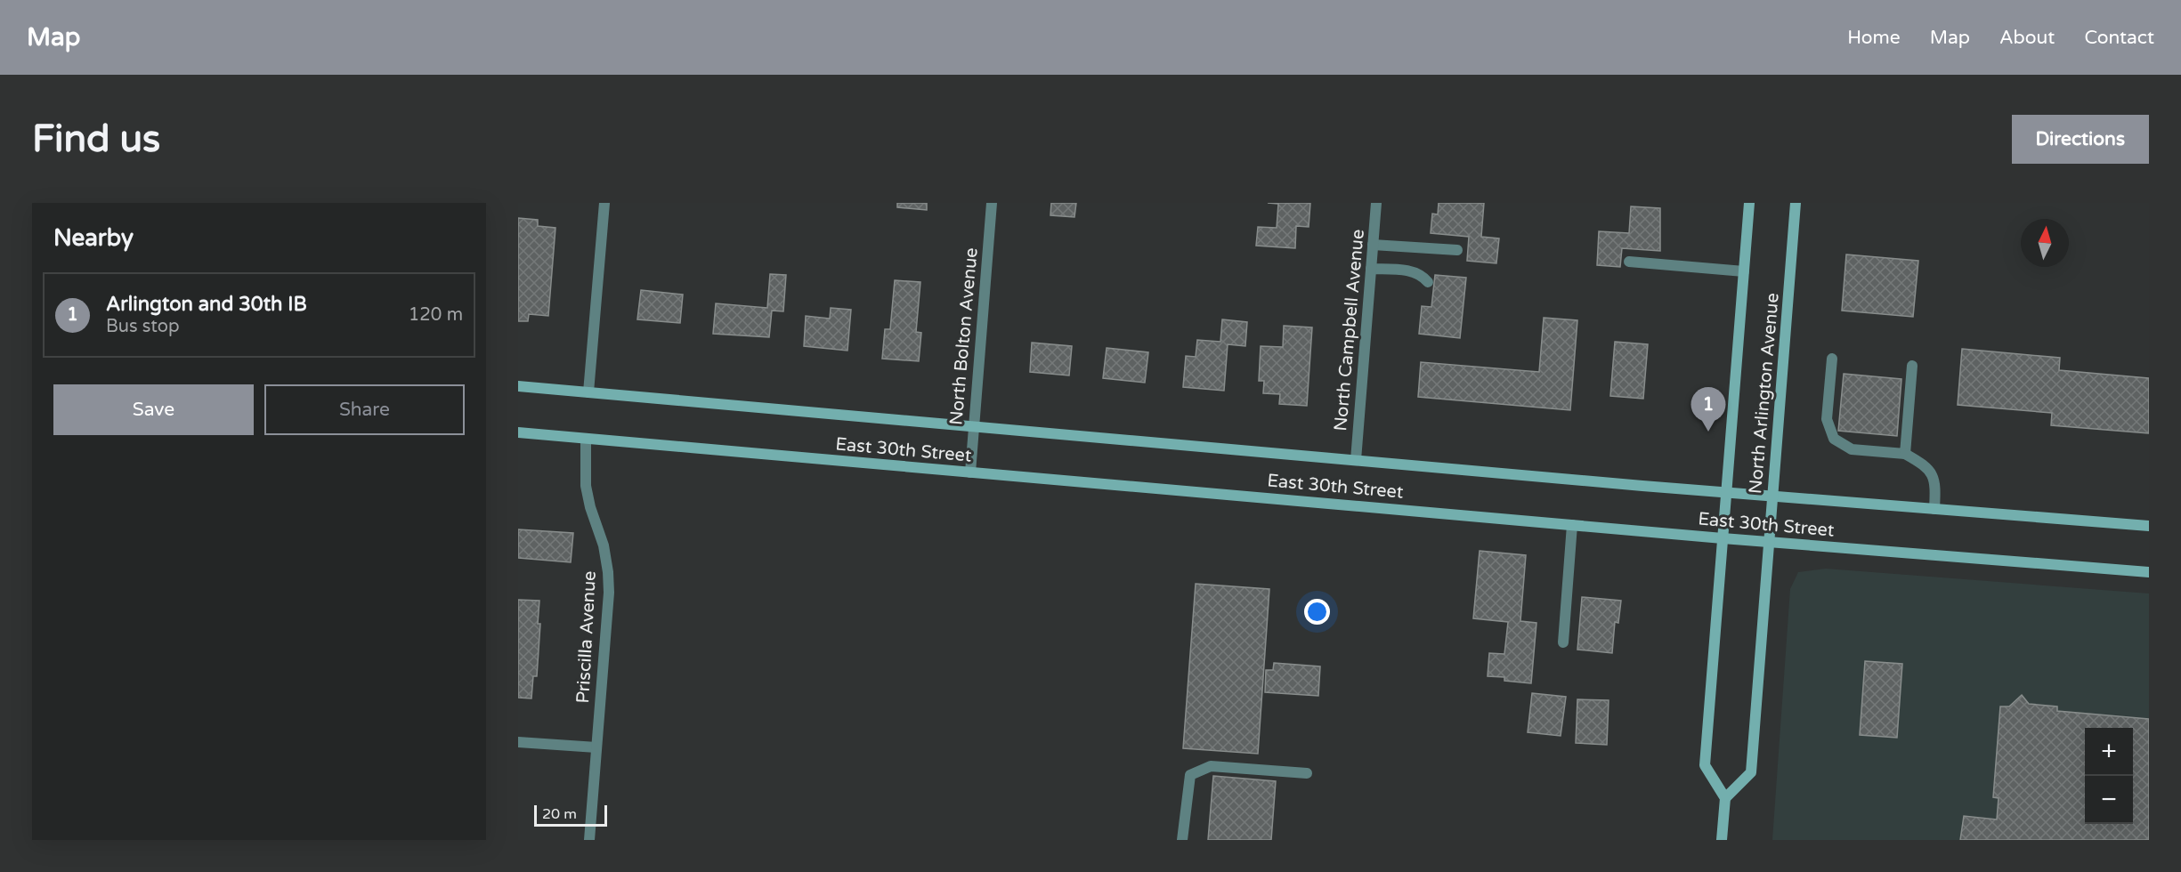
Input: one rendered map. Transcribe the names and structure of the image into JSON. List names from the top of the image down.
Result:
{
  "streets": {
    "main road": ["North Arlington Avenue", "East 30th Street"],
    "street": ["North Campbell Avenue", "North Bolton Avenue", "Priscilla Avenue"]
  },
  "crossings": [
    ["North Campbell Avenue", "East 30th Street"],
    ["North Bolton Avenue", "East 30th Street"],
    ["North Arlington Avenue", "East 30th Street"],
    ["East 30th Street", "Priscilla Avenue"]
  ],
  "scale_bar": "20 m",
  "north": "top",
  "page": {
    "header": "Map",
    "nav": [
      "Home",
      "Map",
      "About",
      "Contact"
    ],
    "buttons": [
      "Directions",
      ["Save", "Share"]
    ],
    "title": "Find us",
    "heading": "Nearby",
    "list": [
      {
        "mark": "1",
        "name": "Arlington and 30th IB",
        "note": "Bus stop",
        "value": "120 m"
      }
    ],
    "pins": "1",
    "map_buttons": ["+", "−"],
    "scale": "20 m"
  }
}
